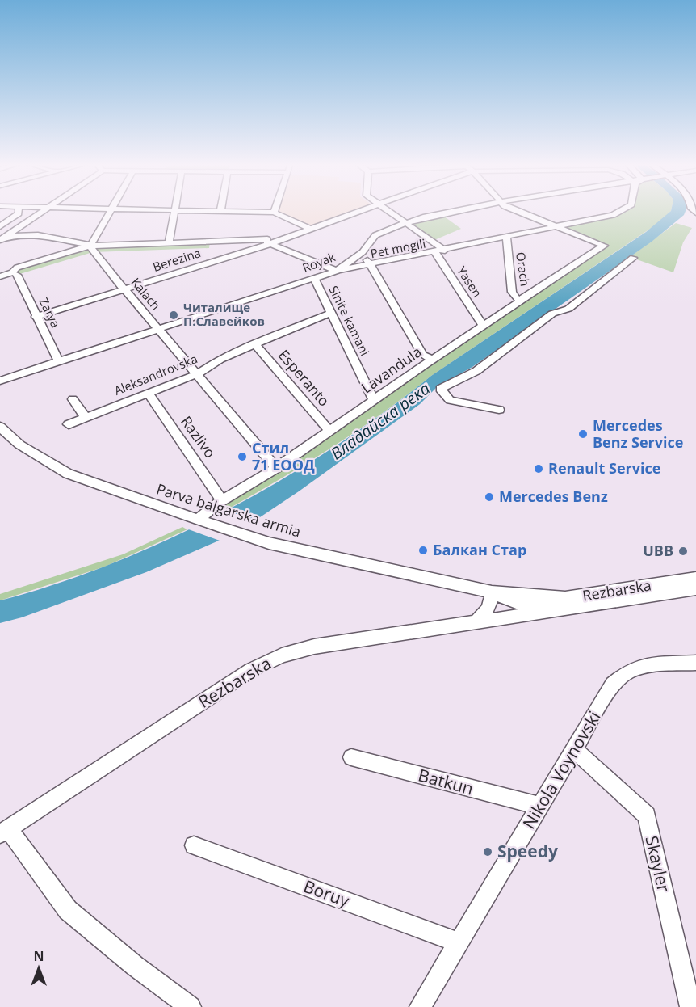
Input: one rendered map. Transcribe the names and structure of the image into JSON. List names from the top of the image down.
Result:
{
  "streets": {
    "street": [
      "Pet mogili",
      "Berezina",
      "Royak",
      "Orach",
      "Yasen",
      "Kalach",
      "Zarya",
      "Sinite kamani",
      "Lavandula",
      "Aleksandrovska",
      "Esperanto",
      "Razlivo",
      "Parva balgarska armia",
      "Rezbarska",
      "Nikola Voynovski",
      "Batkun",
      "Skayler",
      "Boruy"
    ]
  },
  "crossings": [
    ["Pet mogili", "Royak"],
    ["Pet mogili", "Orach"],
    ["Pet mogili", "Yasen"],
    ["Pet mogili", "Lavandula"],
    ["Berezina", "Kalach"],
    ["Berezina", "Zarya"],
    ["Royak", "Kalach"],
    ["Royak", "Zarya"],
    ["Royak", "Sinite kamani"],
    ["Orach", "Lavandula"],
    ["Yasen", "Lavandula"],
    ["Kalach", "Lavandula"],
    ["Kalach", "Aleksandrovska"],
    ["Sinite kamani", "Lavandula"],
    ["Sinite kamani", "Aleksandrovska"],
    ["Lavandula", "Esperanto"],
    ["Lavandula", "Razlivo"],
    ["Lavandula", "Parva balgarska armia"],
    ["Aleksandrovska", "Esperanto"],
    ["Aleksandrovska", "Razlivo"],
    ["Parva balgarska armia", "Rezbarska"],
    ["Nikola Voynovski", "Batkun"],
    ["Nikola Voynovski", "Skayler"],
    ["Nikola Voynovski", "Boruy"]
  ],
  "water": ["Владайска река"],
  "places": [
    "Читалище П.Славейков",
    "Mercedes Benz Service",
    "Стил 71 ЕООД",
    "Renault Service",
    "Mercedes Benz",
    "Балкан Стар",
    "UBB",
    "Speedy"
  ],
  "north": "top"
}
